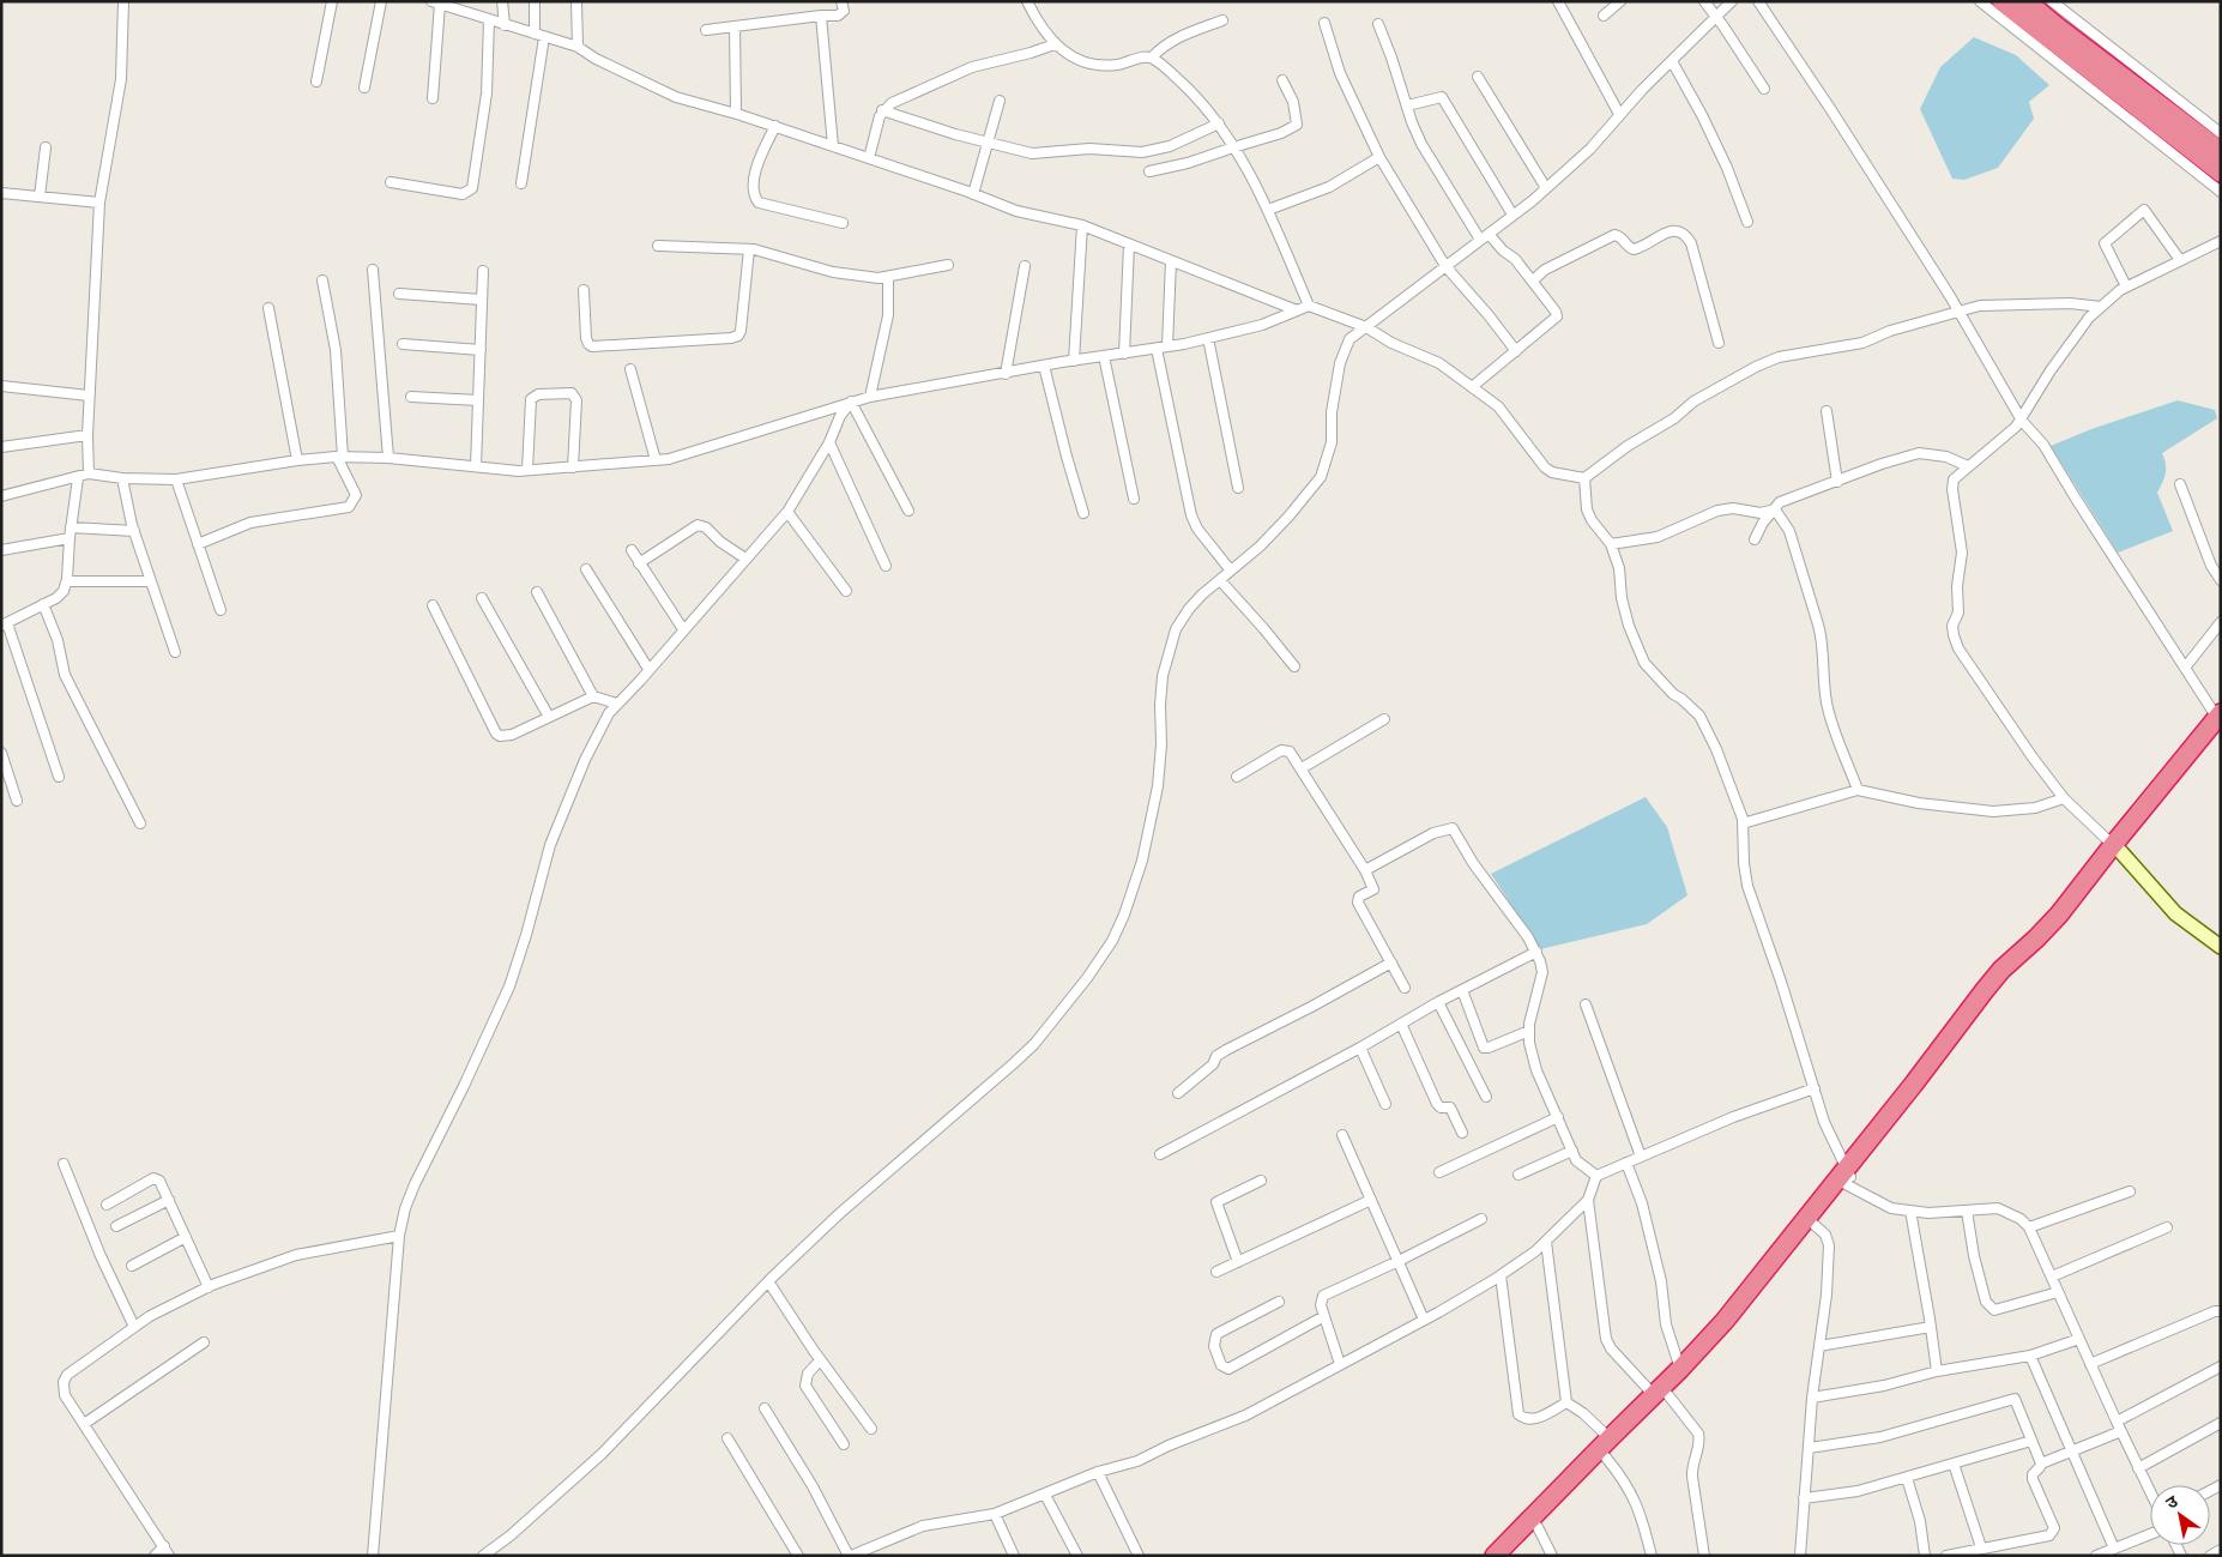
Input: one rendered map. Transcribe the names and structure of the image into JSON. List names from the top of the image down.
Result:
{
  "north": "top left"
}
